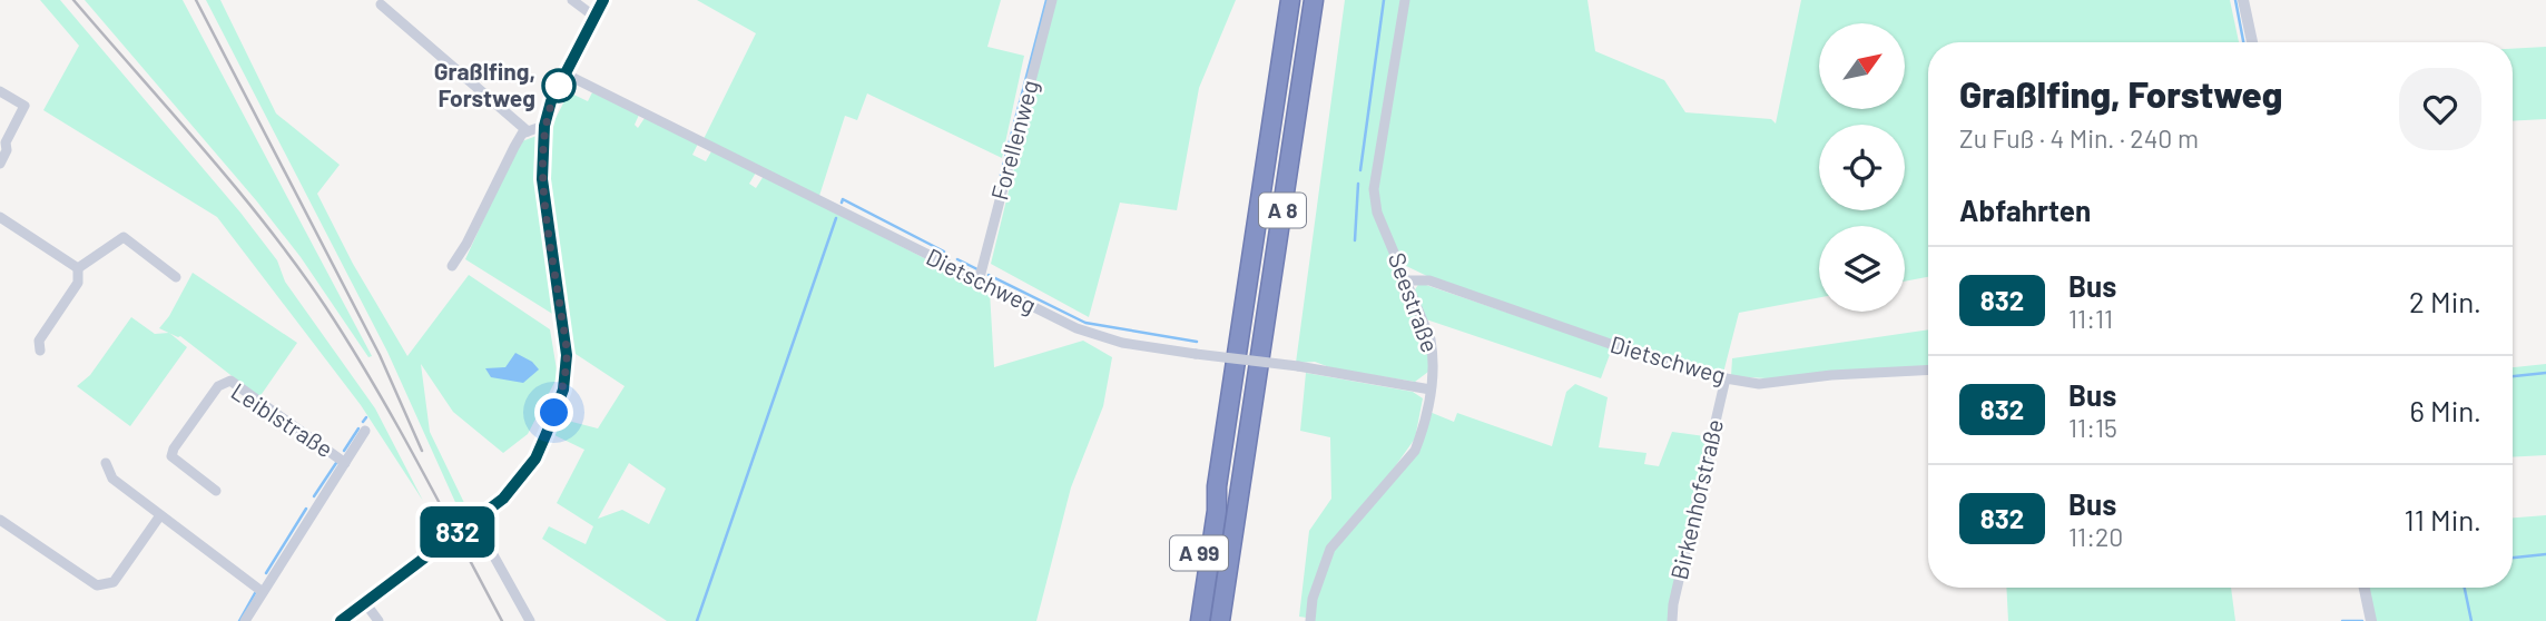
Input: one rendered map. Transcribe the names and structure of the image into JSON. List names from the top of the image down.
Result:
{
  "streets": {
    "highway": ["A 8", "A 99"],
    "street": [
      "Forellenweg",
      "Dietschweg",
      "Seestraße",
      "Leiblstraße",
      "Birkenhofstraße"
    ]
  },
  "crossings": [
    ["Forellenweg", "Dietschweg"],
    ["A 8", "A 99"],
    ["Dietschweg", "Seestraße"],
    ["Dietschweg", "Birkenhofstraße"]
  ],
  "places": ["Graßlfing, Forstweg"],
  "lines": ["bus line 832"],
  "north": "top right",
  "page": {
    "on_map": "832",
    "heading": [
      ["Graßlfing, Forstweg", "Zu Fuß · 4 Min. · 240 m"],
      "Abfahrten"
    ],
    "list": [
      {
        "mark": "832",
        "name": "Bus",
        "note": "11:11",
        "value": "2 Min."
      },
      {
        "mark": "832",
        "name": "Bus",
        "note": "11:15",
        "value": "6 Min."
      },
      {
        "mark": "832",
        "name": "Bus",
        "note": "11:20",
        "value": "11 Min."
      }
    ]
  }
}
